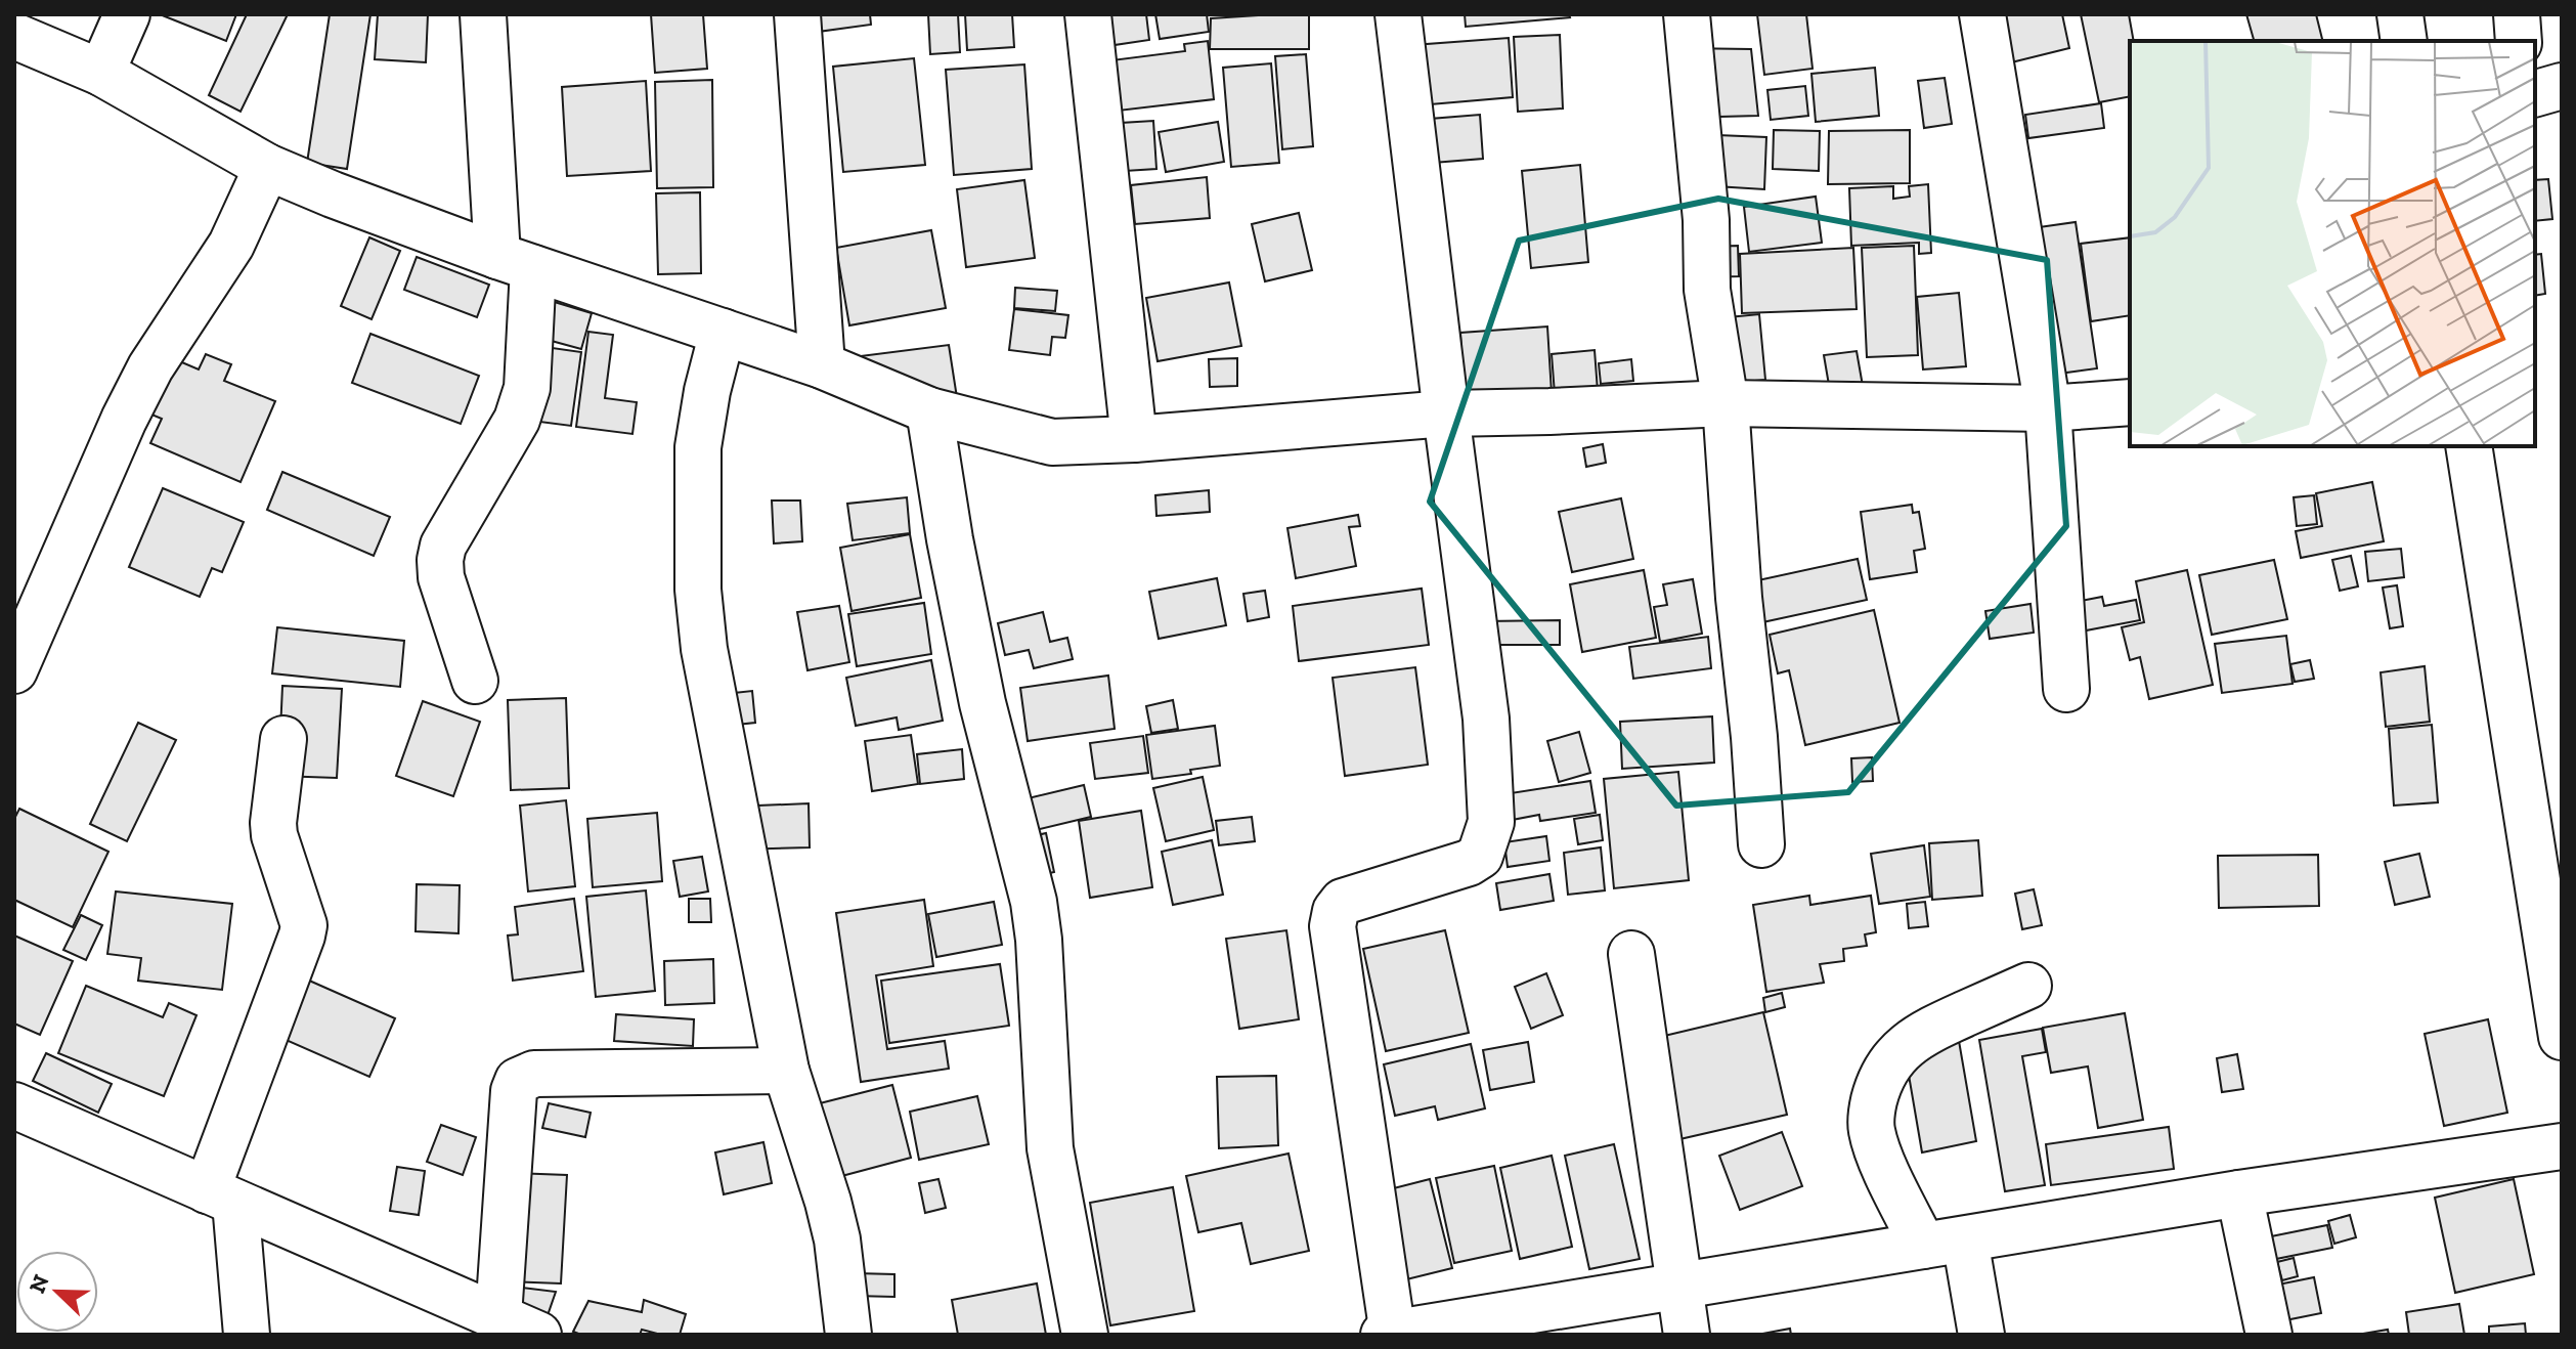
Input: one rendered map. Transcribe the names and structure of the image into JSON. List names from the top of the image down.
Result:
{
  "north": "top left"
}
